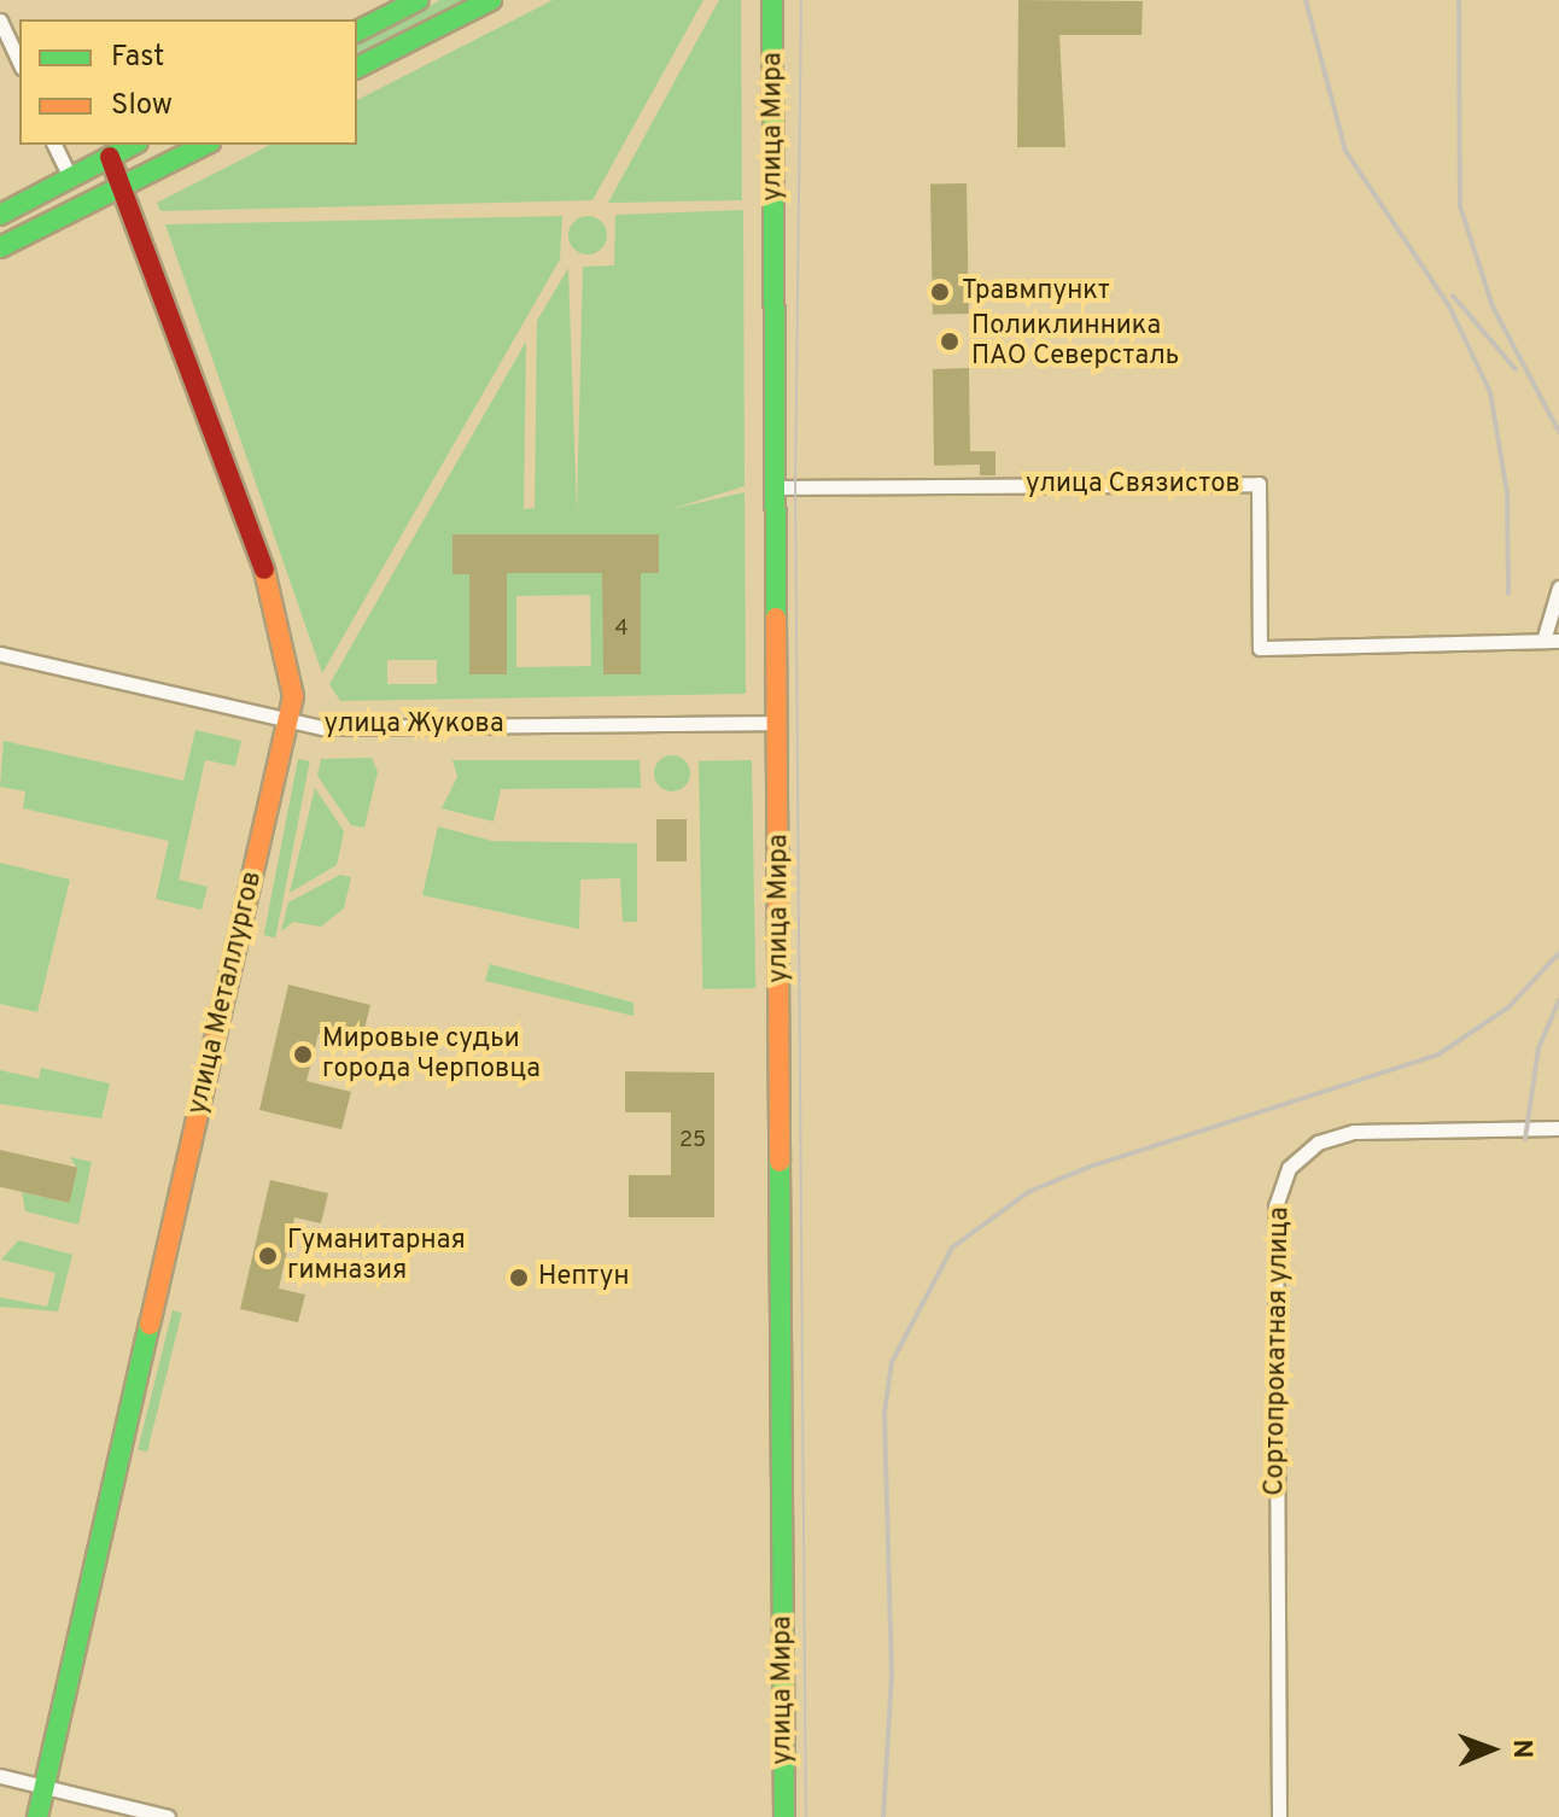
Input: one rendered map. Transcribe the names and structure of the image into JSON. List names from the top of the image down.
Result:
{
  "streets": {
    "main road": ["улица Мира", "улица Металлургов"],
    "street": ["улица Связистов", "улица Жукова", "Сортопрокатная улица"]
  },
  "crossings": [
    ["улица Мира", "улица Связистов"],
    ["улица Мира", "улица Жукова"],
    ["улица Жукова", "улица Металлургов"]
  ],
  "places": [
    "Травмпункт",
    "Поликлинника ПАО Северсталь",
    "Мировые судьи города Черповца",
    "Гуманитарная гимназия",
    "Нептун"
  ],
  "house_numbers": ["4", "25"],
  "legend": ["Fast", "Slow"],
  "north": "right"
}
